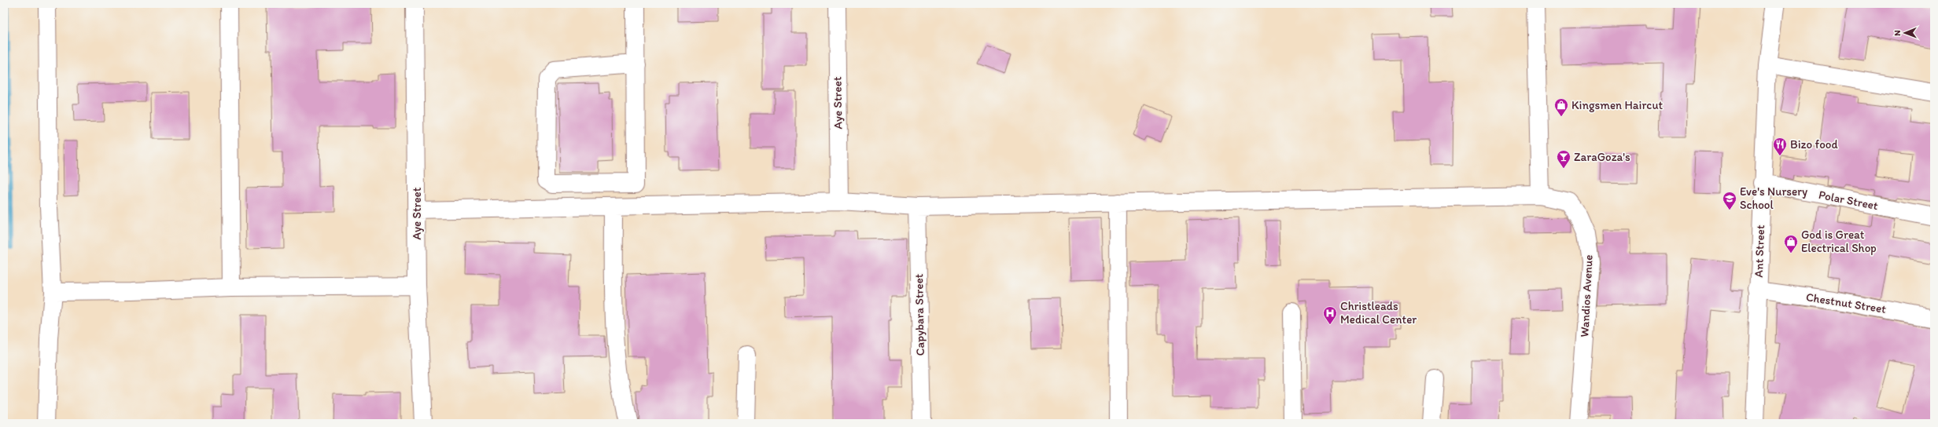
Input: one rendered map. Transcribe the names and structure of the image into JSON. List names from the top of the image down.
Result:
{
  "streets": {
    "street": [
      "Aye Street",
      "Polar Street",
      "Ant Street",
      "Wandios Avenue",
      "Chestnut Street",
      "Capybara Street"
    ]
  },
  "crossings": [
    ["Aye Street", "Wandios Avenue"],
    ["Polar Street", "Ant Street"],
    ["Ant Street", "Chestnut Street"],
    ["Wandios Avenue", "Capybara Street"]
  ],
  "places": {
    "shop": ["Kingsmen Haircut", "God is Great Electrical Shop"],
    "restaurant": ["Bizo food"],
    "bar": ["ZaraGoza's"],
    "school or university": ["Eve's Nursery School"],
    "hospital": ["Christleads Medical Center"]
  },
  "north": "left"
}
